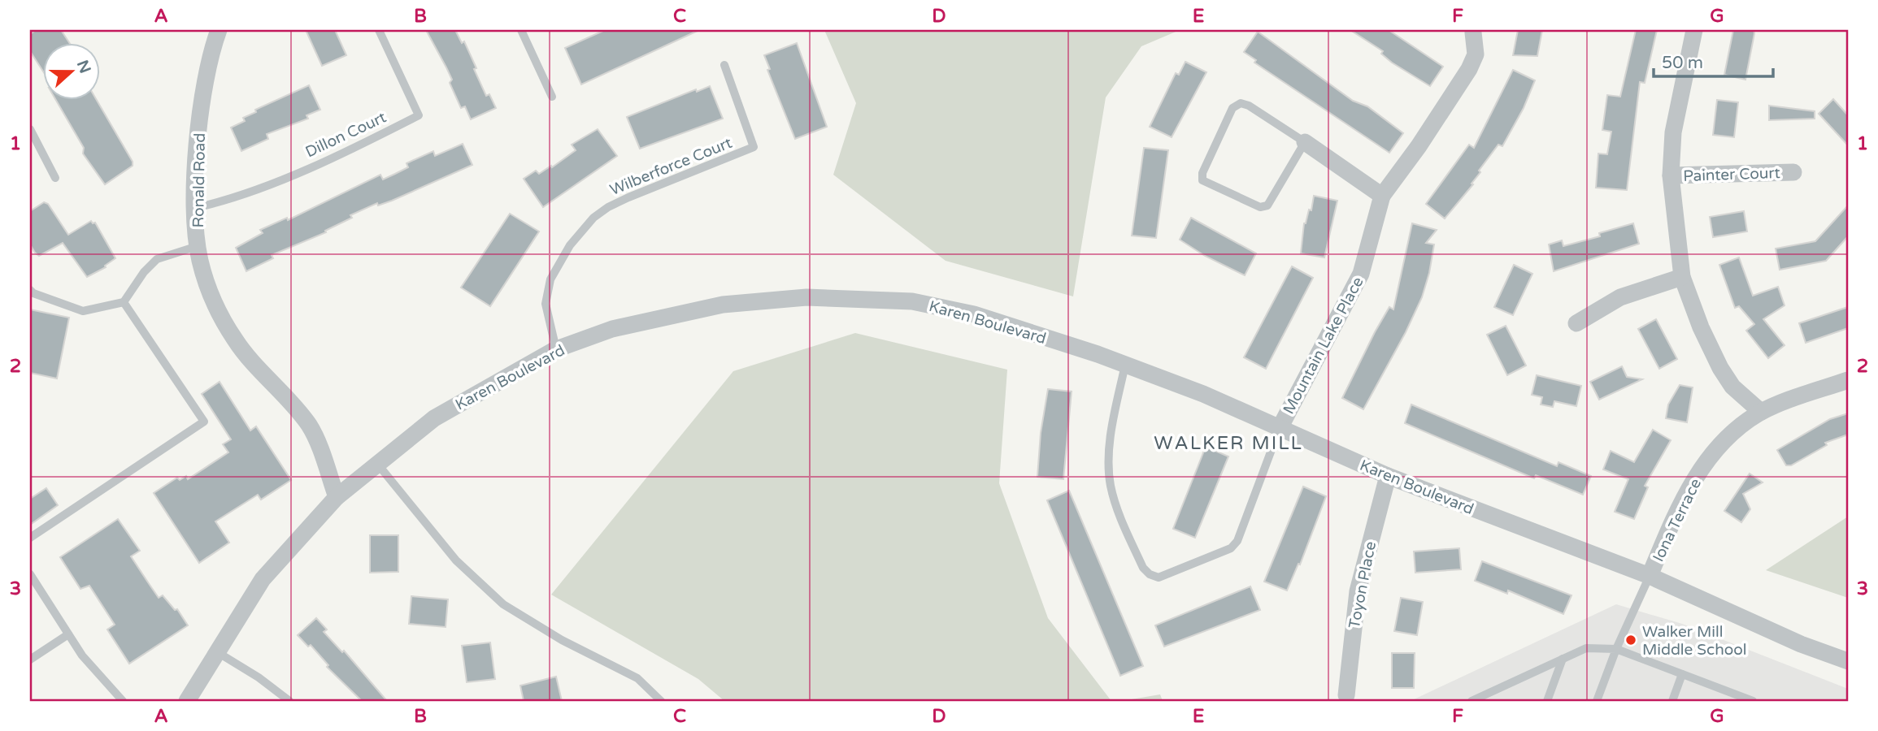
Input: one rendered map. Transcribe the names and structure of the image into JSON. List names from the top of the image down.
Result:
{
  "streets": {
    "street": [
      "Painter Court",
      "Ronald Road",
      "Karen Boulevard",
      "Mountain Lake Place",
      "Iona Terrace",
      "Toyon Place"
    ],
    "lane": ["Dillon Court", "Wilberforce Court"]
  },
  "crossings": [
    ["Dillon Court", "Ronald Road"],
    ["Wilberforce Court", "Karen Boulevard"],
    ["Ronald Road", "Karen Boulevard"],
    ["Karen Boulevard", "Mountain Lake Place"],
    ["Karen Boulevard", "Iona Terrace"],
    ["Karen Boulevard", "Toyon Place"]
  ],
  "districts": ["WALKER MILL"],
  "places": ["Walker Mill Middle School"],
  "scale_bar": "50 m",
  "north": "right",
  "grid": {
    "columns": [
      "A",
      "B",
      "C",
      "D",
      "E",
      "F",
      "G"
    ],
    "rows": ["1", "2", "3"]
  }
}
